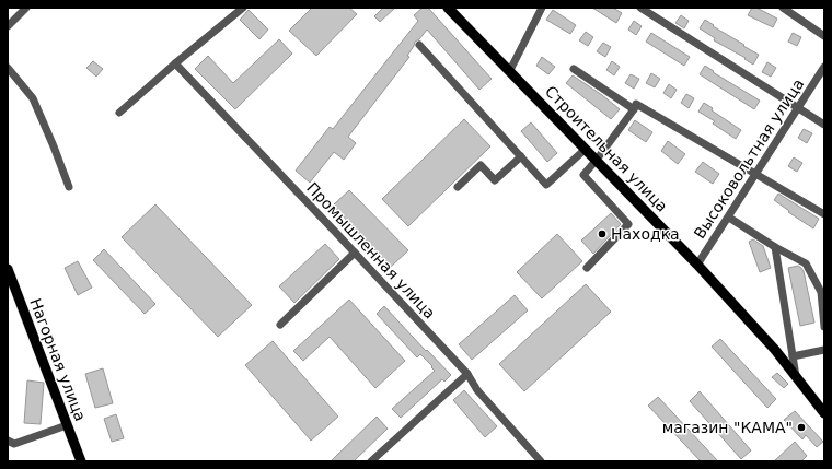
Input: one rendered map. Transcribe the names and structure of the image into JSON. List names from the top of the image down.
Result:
{
  "streets": {
    "main road": ["Строительная улица", "Нагорная улица"],
    "street": ["Высоковольтная улица", "Промышленная улица"]
  },
  "crossings": [
    ["Строительная улица", "Высоковольтная улица"]
  ],
  "places": ["Находка", "магазин \"КАМА\""]
}
